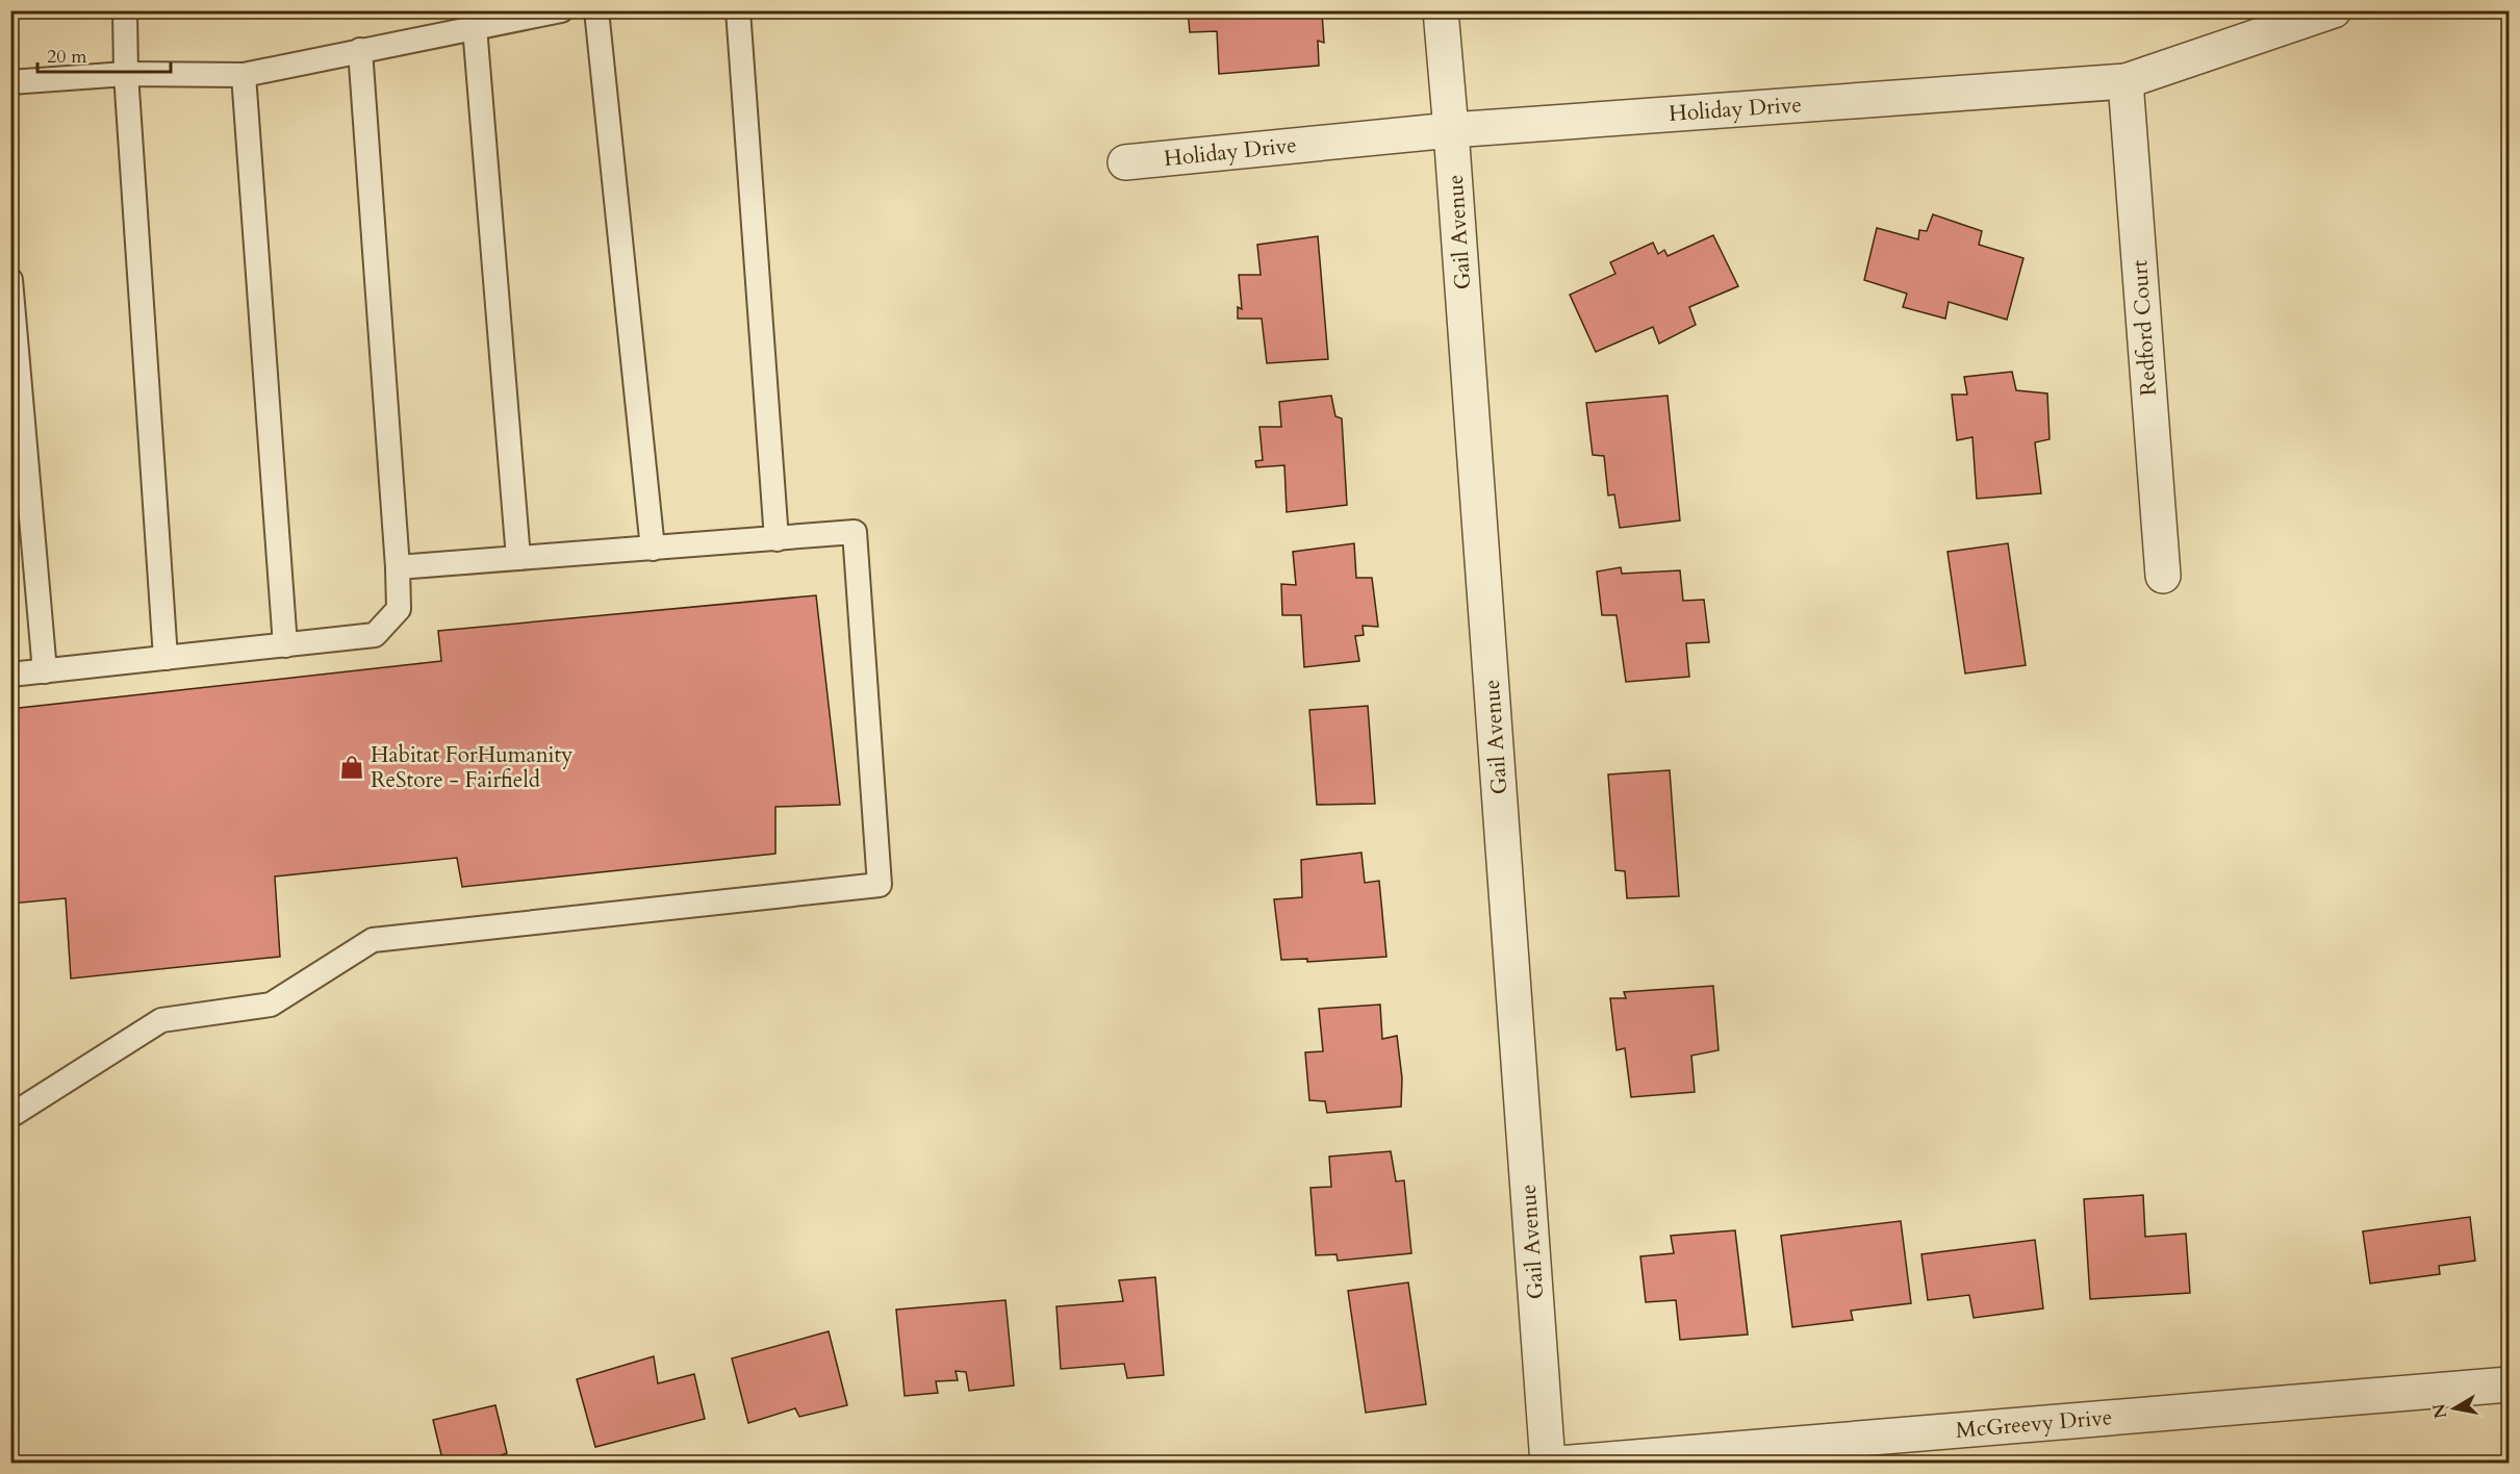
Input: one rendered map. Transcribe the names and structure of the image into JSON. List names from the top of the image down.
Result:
{
  "streets": {
    "street": [
      "Holiday Drive",
      "Gail Avenue",
      "Redford Court",
      "McGreevy Drive"
    ]
  },
  "crossings": [
    ["Holiday Drive", "Gail Avenue"],
    ["Holiday Drive", "Redford Court"]
  ],
  "places": {
    "shop": ["Habitat ForHumanity ReStore - Fairfield"]
  },
  "scale_bar": "20 m",
  "north": "left"
}
